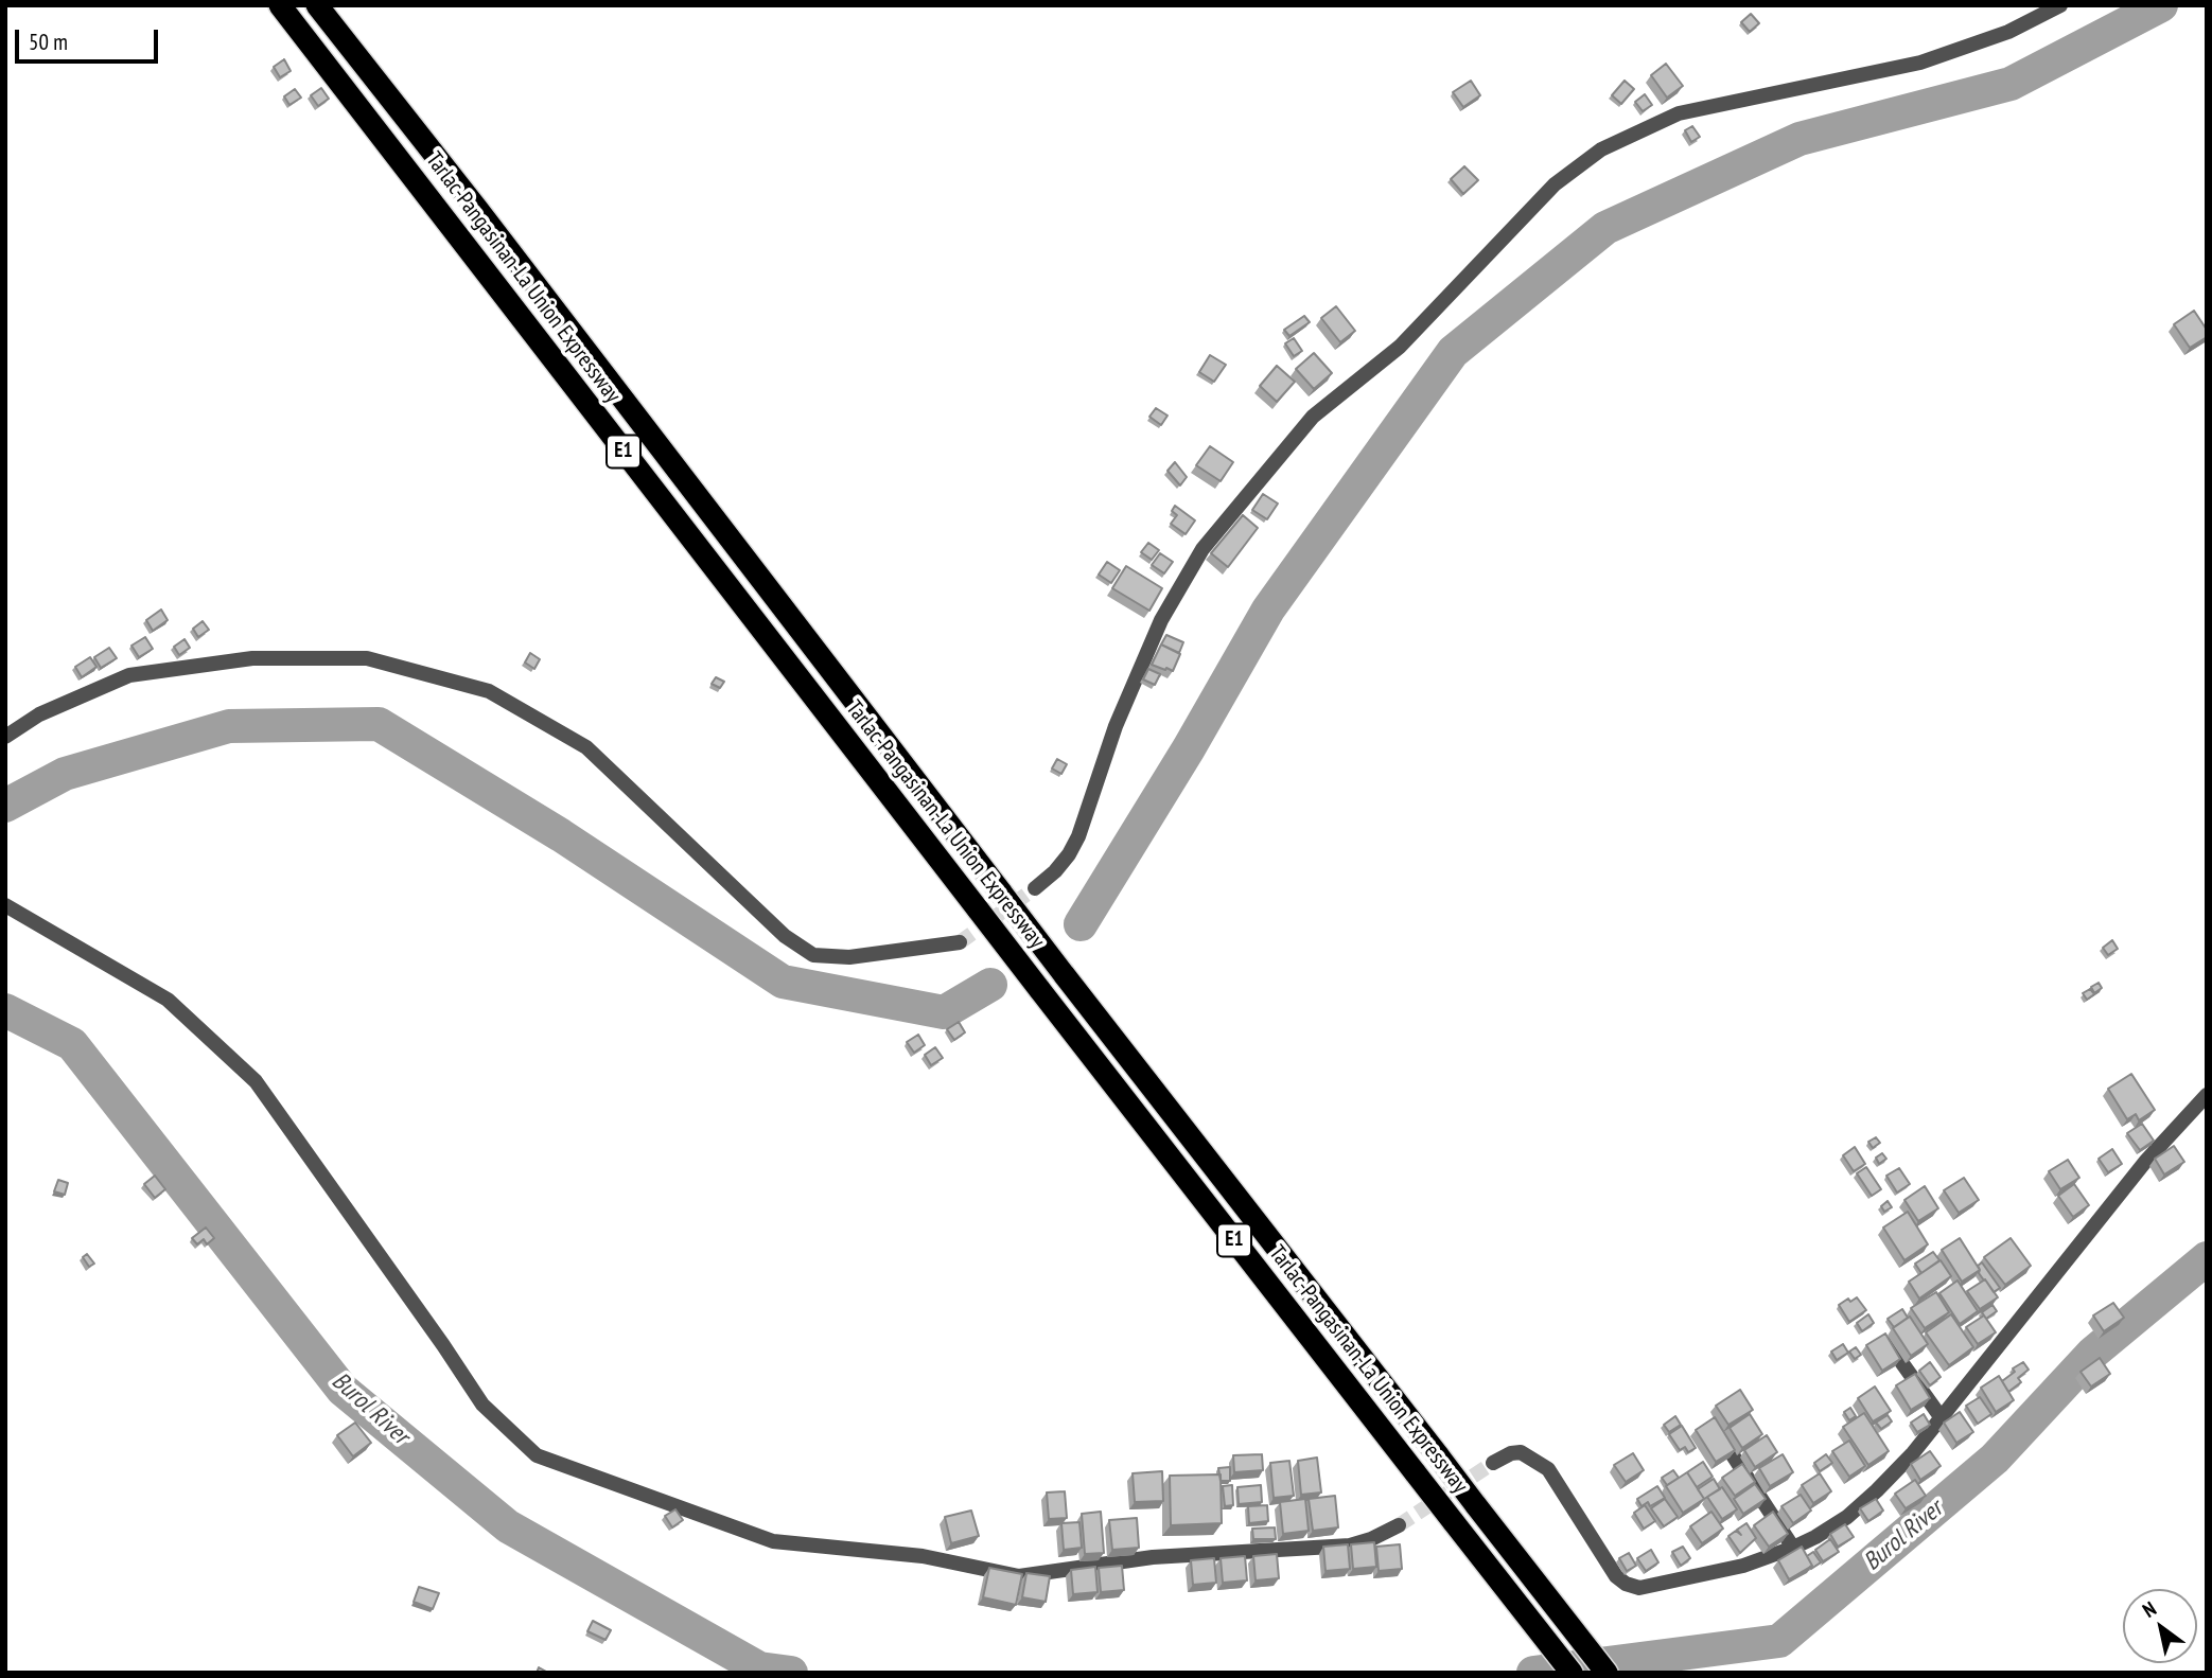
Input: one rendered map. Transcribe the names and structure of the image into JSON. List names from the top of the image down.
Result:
{
  "streets": {
    "highway": ["Tarlac-Pangasinan-La Union Expressway", "E1"]
  },
  "water": ["Burol River"],
  "scale_bar": "50 m",
  "north": "top left"
}
